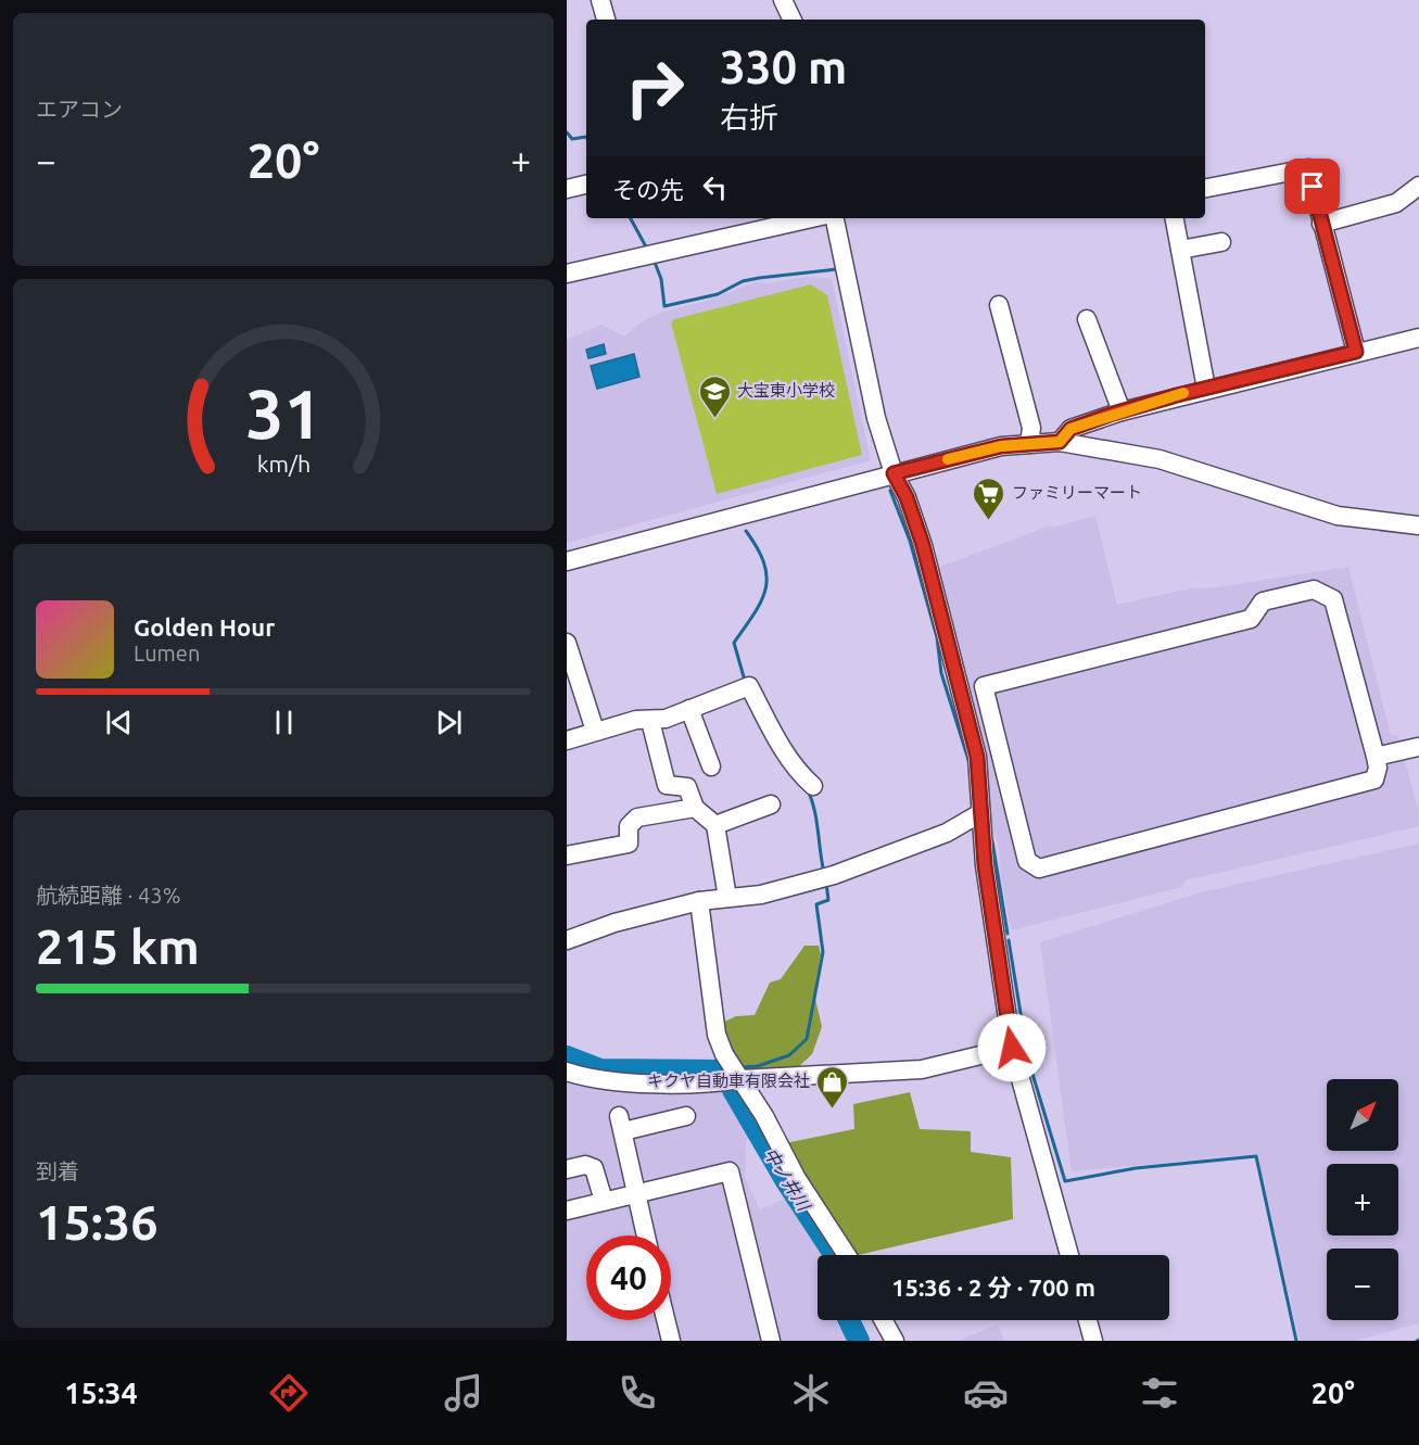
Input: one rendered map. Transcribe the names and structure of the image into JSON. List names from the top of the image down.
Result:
{
  "water": ["中ノ井川"],
  "places": {
    "school or university": ["大宝東小学校"],
    "supermarket": ["ファミリーマート"],
    "shop": ["キクヤ自動車有限会社"]
  },
  "north": "top right",
  "page": {
    "tile": [
      "エアコン",
      ["航続距離 · 43%", "215 km"],
      ["到着", "15:36"]
    ],
    "turn": ["330 m", "右折"],
    "heat": ["−", "20°", "+"],
    "then": "その先",
    "song": ["Golden Hour", "Lumen"],
    "map_buttons": ["+", "−"],
    "limit": "40",
    "trip": "15:36 · 2 分 · 700 m",
    "tabs": ["15:34", "20°"],
    "gauge": ["31", "km/h"]
  }
}
